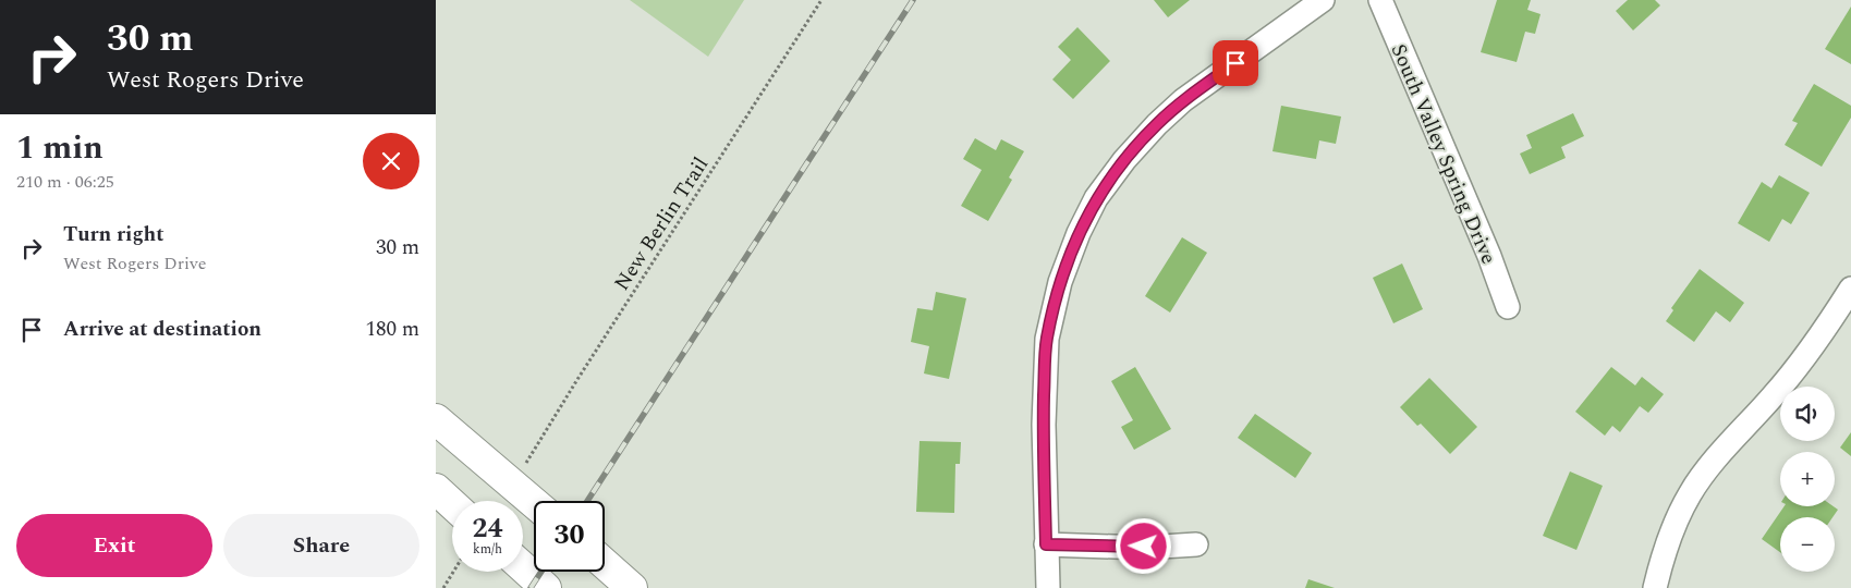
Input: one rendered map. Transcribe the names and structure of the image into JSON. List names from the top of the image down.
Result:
{
  "streets": {
    "street": ["South Valley Spring Drive"],
    "path": ["New Berlin Trail"]
  },
  "page": {
    "turn": ["30 m", "West Rogers Drive"],
    "heading": ["1 min", "210 m · 06:25"],
    "list": [
      {
        "name": "Turn right",
        "note": "West Rogers Drive",
        "value": "30 m"
      },
      {
        "name": "Arrive at destination",
        "value": "180 m"
      }
    ],
    "map_buttons": ["+", "−"],
    "speed": "24 km/h",
    "limit": "30",
    "buttons": ["Exit", "Share"]
  }
}
